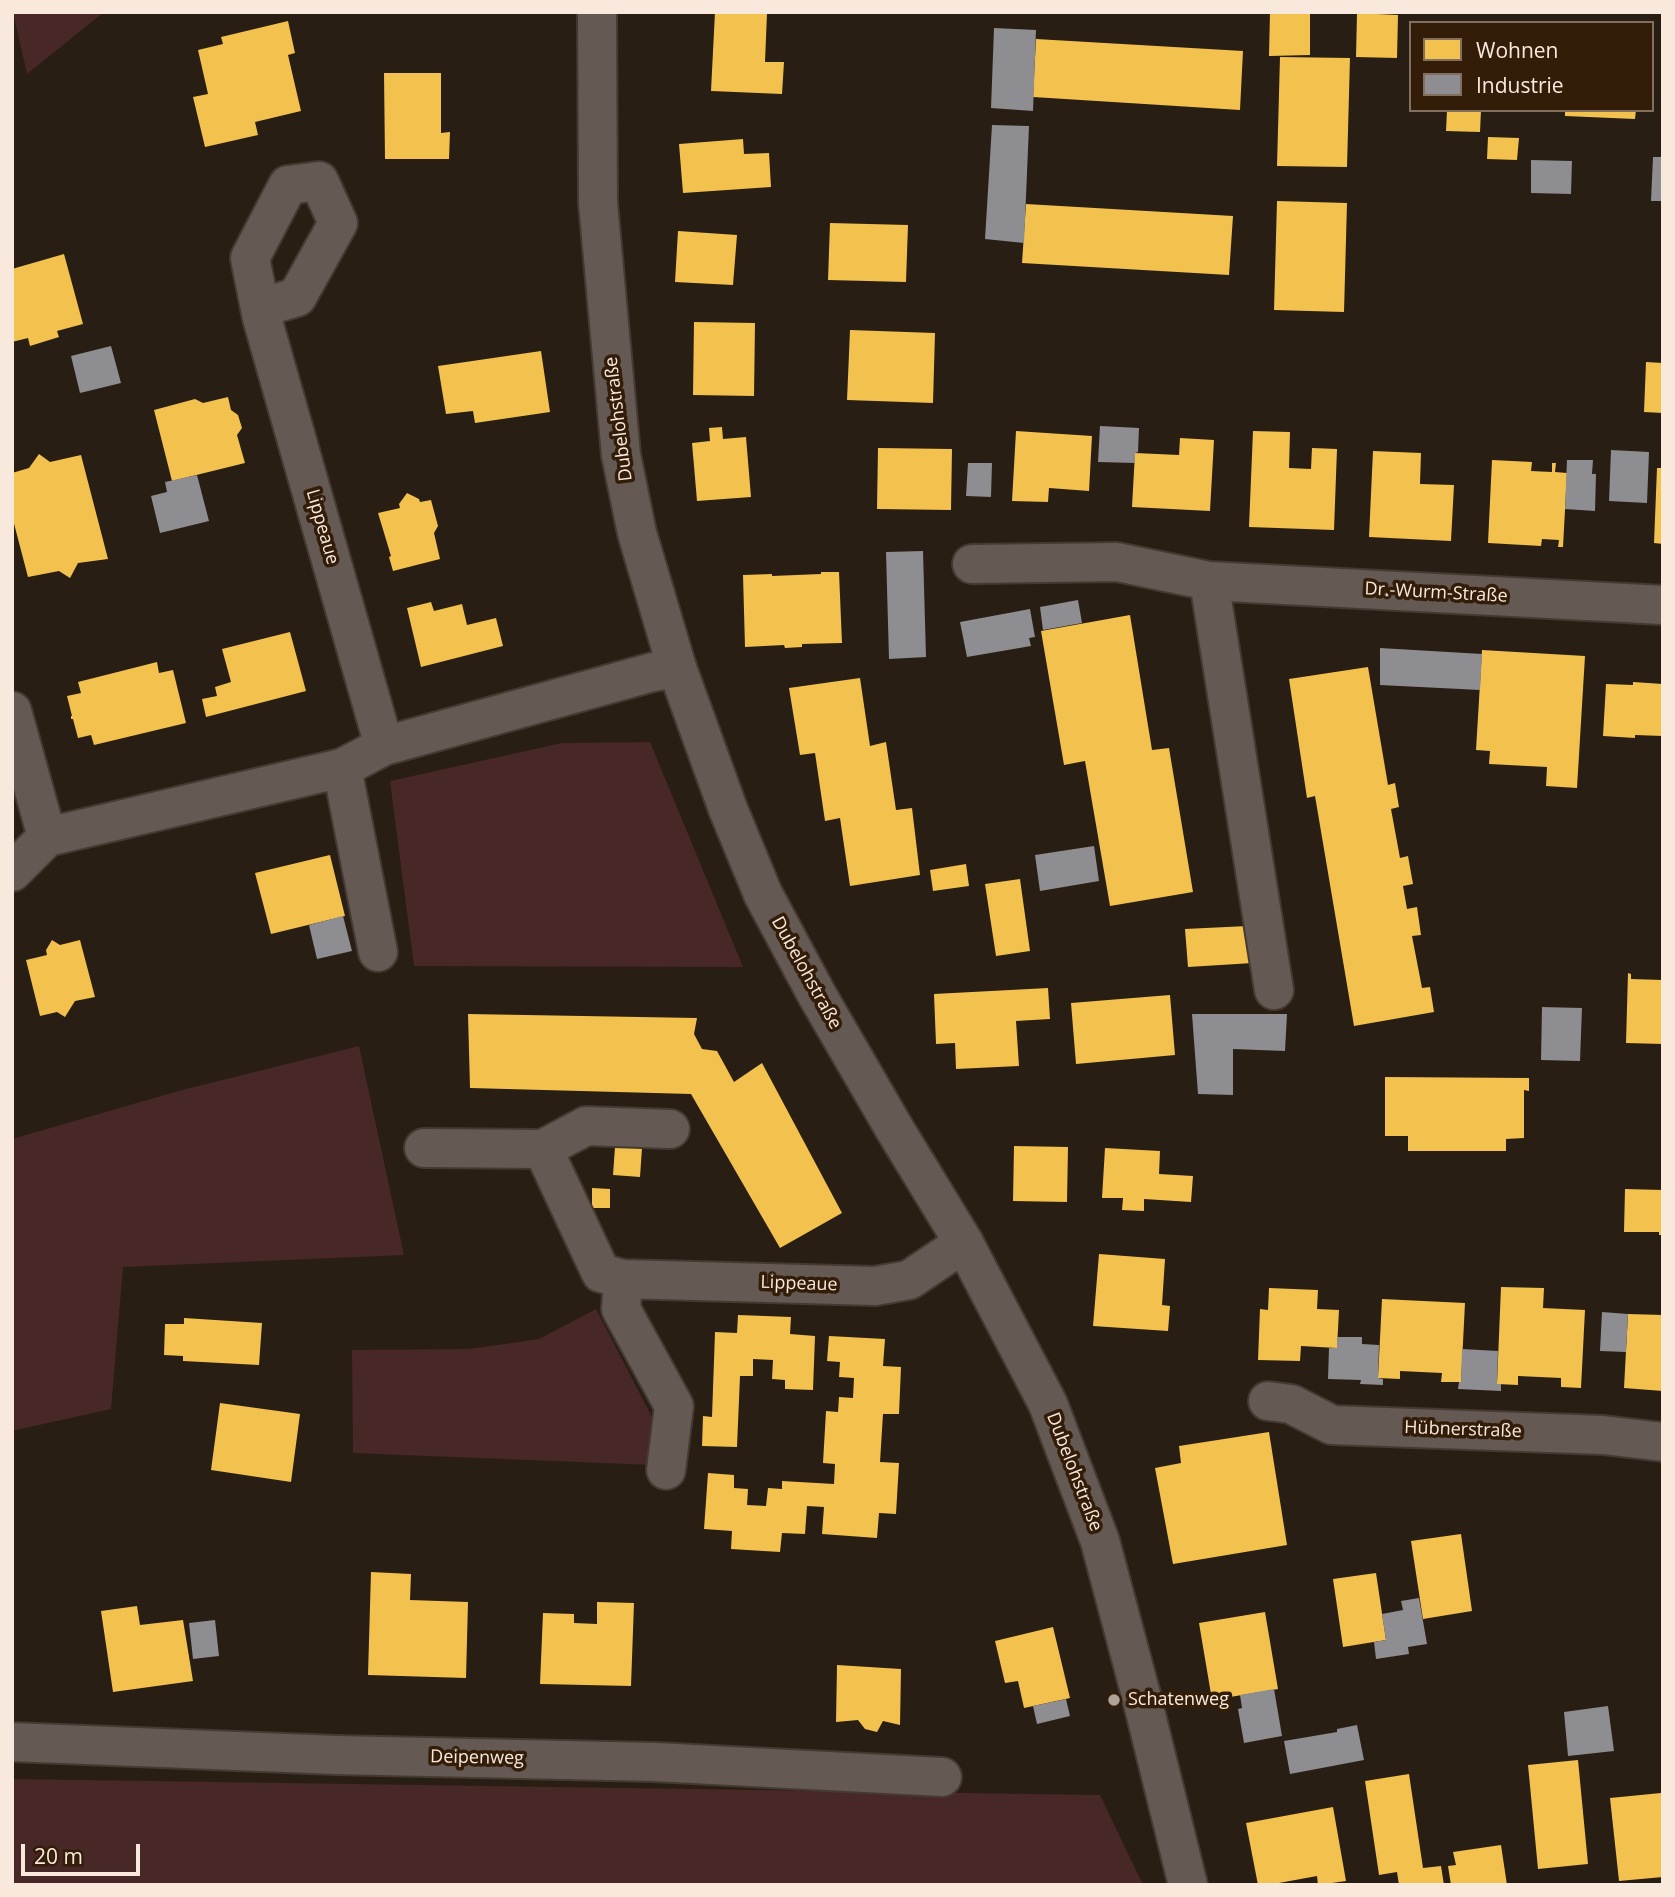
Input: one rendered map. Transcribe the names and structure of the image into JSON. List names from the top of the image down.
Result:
{
  "streets": {
    "street": [
      "Dubelohstraße",
      "Lippeaue",
      "Dr.-Wurm-Straße",
      "Hübnerstraße",
      "Deipenweg"
    ]
  },
  "crossings": [
    ["Dubelohstraße", "Lippeaue"]
  ],
  "places": ["Schatenweg"],
  "legend": ["Wohnen", "Industrie"],
  "scale_bar": "20 m"
}
